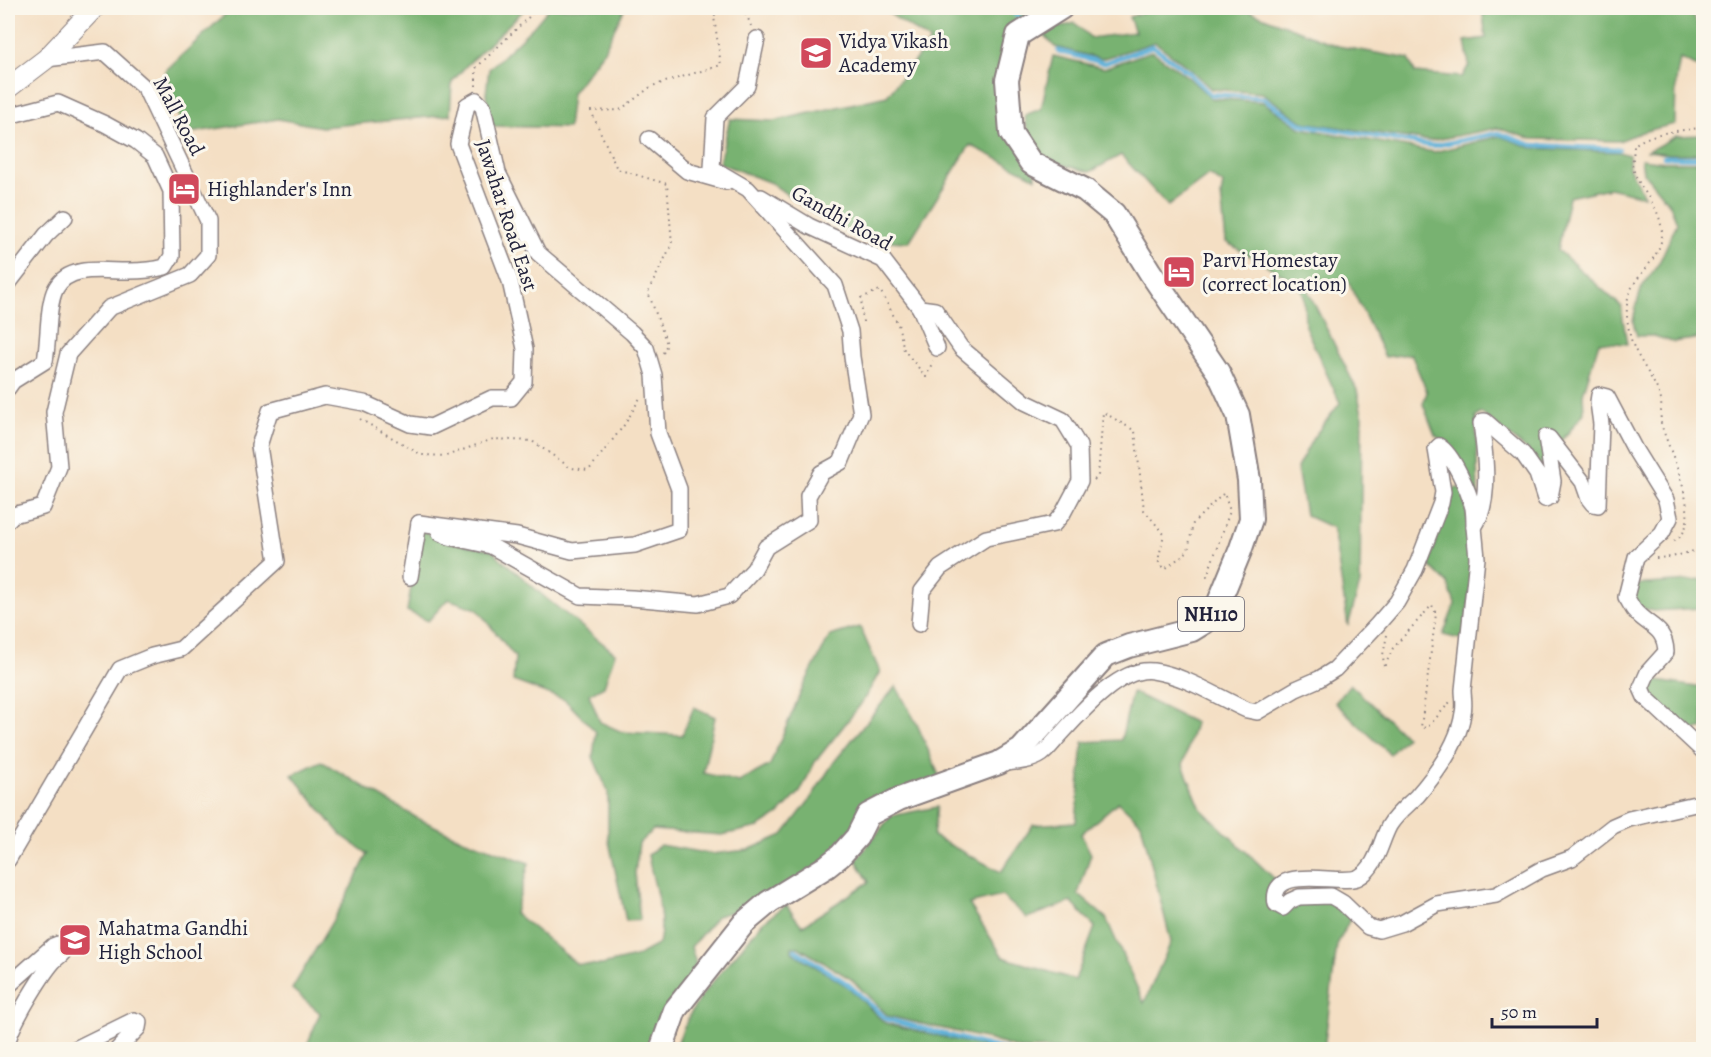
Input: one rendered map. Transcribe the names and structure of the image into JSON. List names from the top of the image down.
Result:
{
  "streets": {
    "highway": ["NH110"],
    "street": ["Mall Road", "Jawahar Road East", "Gandhi Road"]
  },
  "places": {
    "school or university": ["Vidya Vikash Academy", "Mahatma Gandhi High School"],
    "hotel": ["Highlander's Inn", "Parvi Homestay (correct location)"]
  },
  "scale_bar": "50 m"
}
